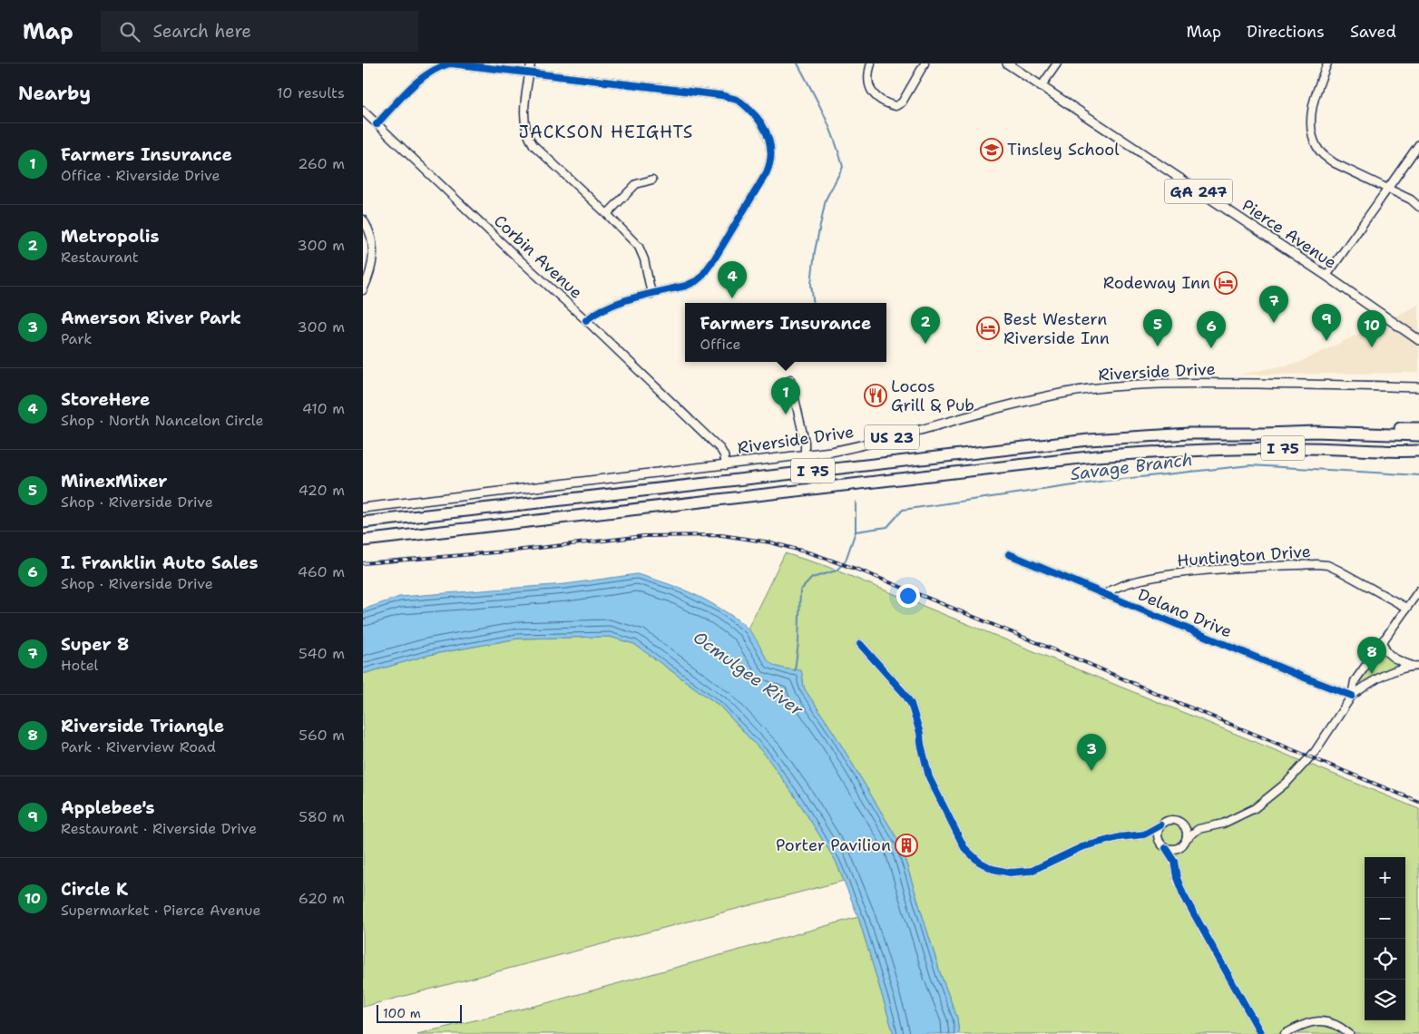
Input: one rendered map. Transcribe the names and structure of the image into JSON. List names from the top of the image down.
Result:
{
  "streets": {
    "highway": ["I 75"],
    "main road": [
      "GA 247",
      "Pierce Avenue",
      "Riverside Drive",
      "US 23"
    ],
    "street": ["Corbin Avenue", "Huntington Drive", "Delano Drive"]
  },
  "crossings": [
    ["Corbin Avenue", "Riverside Drive"],
    ["Huntington Drive", "Delano Drive"]
  ],
  "districts": ["JACKSON HEIGHTS"],
  "water": ["Savage Branch", "Ocmulgee River"],
  "places": {
    "school or university": ["Tinsley School"],
    "hotel": ["Rodeway Inn", "Best Western Riverside Inn"],
    "restaurant": ["Locos Grill & Pub"],
    "building": ["Porter Pavilion"]
  },
  "scale_bar": "100 m",
  "page": {
    "header": "Map",
    "search": "Search here",
    "nav": ["Map", "Directions", "Saved"],
    "heading": ["Nearby", "10 results"],
    "list": [
      {
        "mark": "1",
        "name": "Farmers Insurance",
        "note": "Office · Riverside Drive",
        "value": "260 m"
      },
      {
        "mark": "2",
        "name": "Metropolis",
        "note": "Restaurant",
        "value": "300 m"
      },
      {
        "mark": "3",
        "name": "Amerson River Park",
        "note": "Park",
        "value": "300 m"
      },
      {
        "mark": "4",
        "name": "StoreHere",
        "note": "Shop · North Nancelon Circle",
        "value": "410 m"
      },
      {
        "mark": "5",
        "name": "MinexMixer",
        "note": "Shop · Riverside Drive",
        "value": "420 m"
      },
      {
        "mark": "6",
        "name": "I. Franklin Auto Sales",
        "note": "Shop · Riverside Drive",
        "value": "460 m"
      },
      {
        "mark": "7",
        "name": "Super 8",
        "note": "Hotel",
        "value": "540 m"
      },
      {
        "mark": "8",
        "name": "Riverside Triangle",
        "note": "Park · Riverview Road",
        "value": "560 m"
      },
      {
        "mark": "9",
        "name": "Applebee's",
        "note": "Restaurant · Riverside Drive",
        "value": "580 m"
      },
      {
        "mark": "10",
        "name": "Circle K",
        "note": "Supermarket · Pierce Avenue",
        "value": "620 m"
      }
    ],
    "pins": [
      "4",
      "7",
      "9",
      "2",
      "5",
      "10",
      "6",
      "1",
      "8",
      "3"
    ],
    "popup": ["Farmers Insurance", "Office"],
    "map_buttons": ["+", "−"],
    "scale": "100 m"
  }
}
